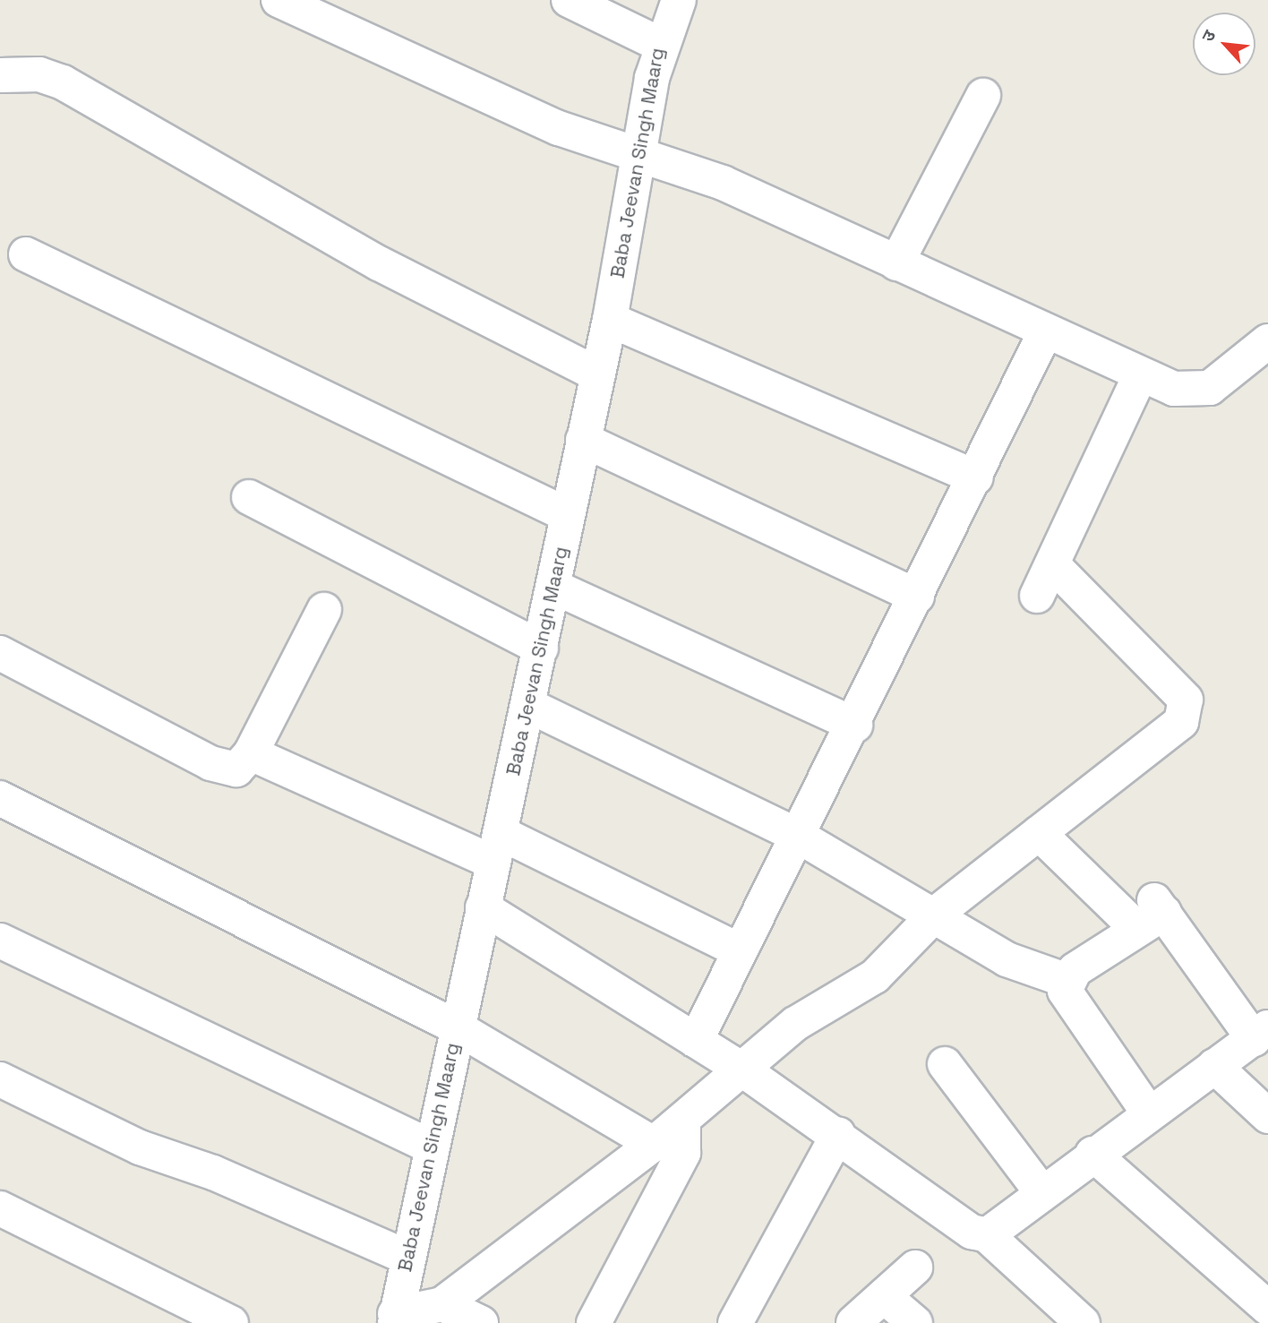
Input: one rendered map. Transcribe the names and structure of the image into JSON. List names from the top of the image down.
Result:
{
  "streets": {
    "street": ["Baba Jeevan Singh Maarg"]
  },
  "north": "top left"
}
